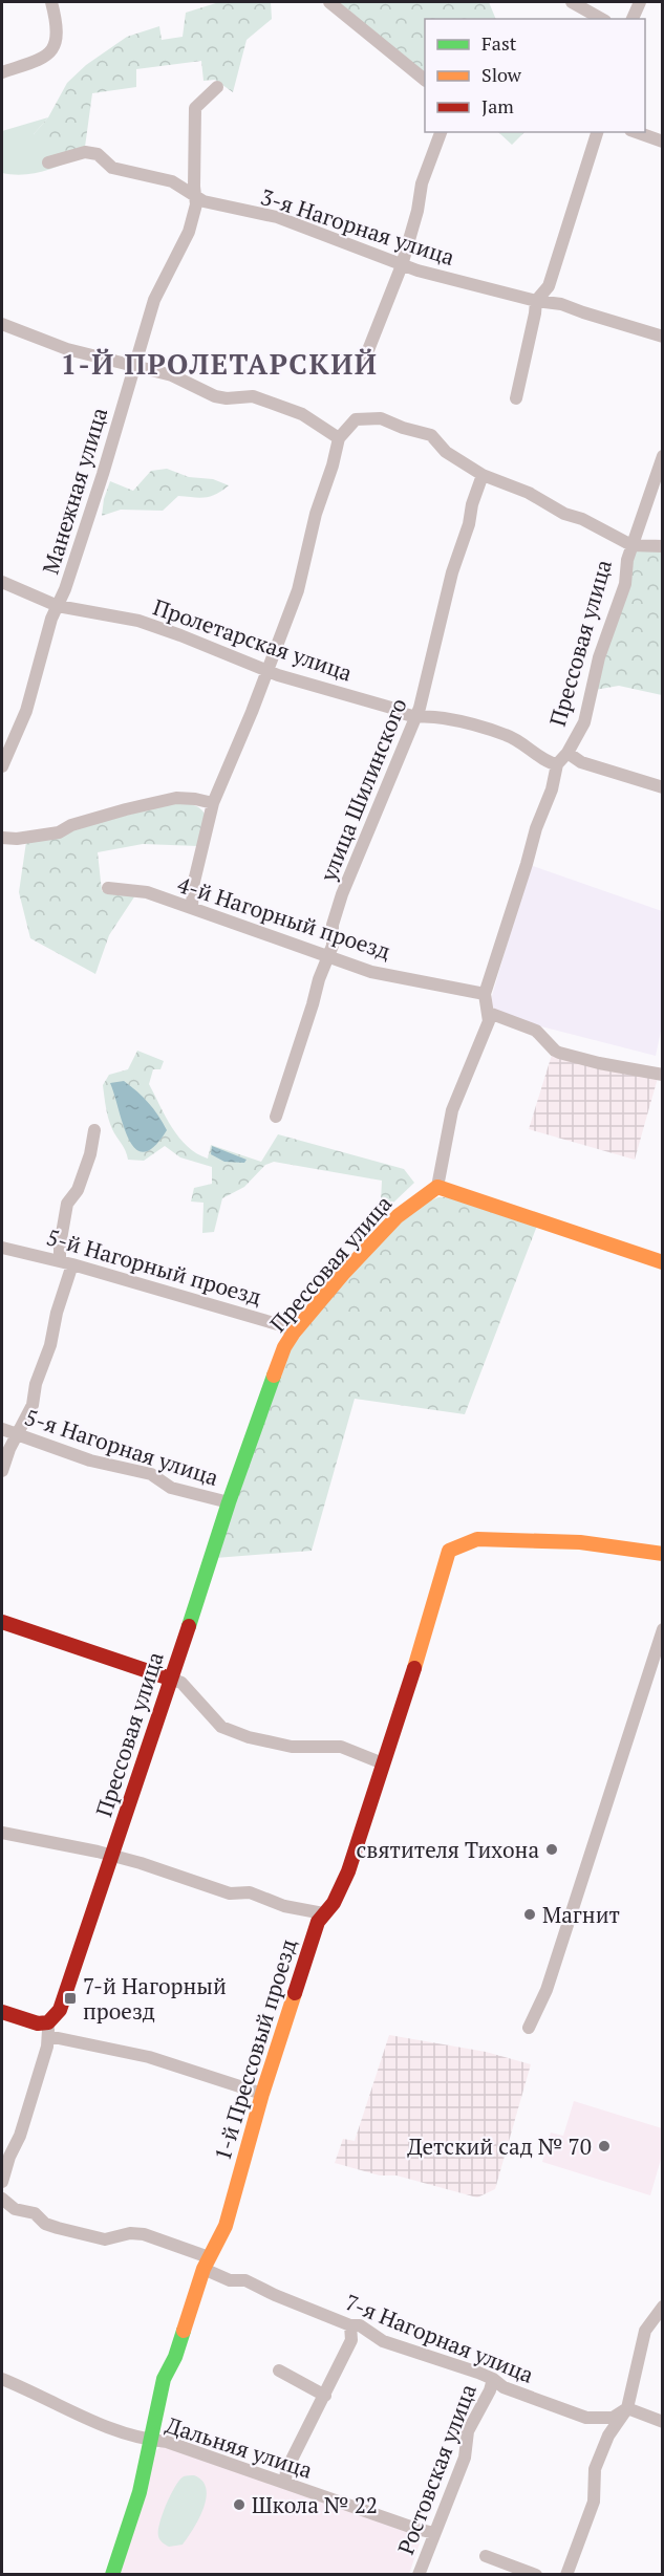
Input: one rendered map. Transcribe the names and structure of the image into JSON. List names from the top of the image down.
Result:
{
  "streets": {
    "street": [
      "3-я Нагорная улица",
      "Манежная улица",
      "Пролетарская улица",
      "Прессовая улица",
      "улица Шилинского",
      "4-й Нагорный проезд",
      "5-й Нагорный проезд",
      "5-я Нагорная улица",
      "1-й Прессовый проезд",
      "7-я Нагорная улица",
      "Дальняя улица",
      "Ростовская улица"
    ]
  },
  "crossings": [
    ["3-я Нагорная улица", "Манежная улица"],
    ["Манежная улица", "Пролетарская улица"],
    ["Пролетарская улица", "Прессовая улица"],
    ["Пролетарская улица", "улица Шилинского"],
    ["Прессовая улица", "4-й Нагорный проезд"],
    ["Прессовая улица", "5-й Нагорный проезд"],
    ["Прессовая улица", "5-я Нагорная улица"],
    ["улица Шилинского", "4-й Нагорный проезд"],
    ["1-й Прессовый проезд", "7-я Нагорная улица"],
    ["1-й Прессовый проезд", "Дальняя улица"],
    ["7-я Нагорная улица", "Ростовская улица"],
    ["Дальняя улица", "Ростовская улица"]
  ],
  "districts": ["1-Й ПРОЛЕТАРСКИЙ"],
  "places": {
    "other": [
      "святителя Тихона",
      "Магнит",
      "Детский сад № 70",
      "Школа № 22"
    ],
    "transit": ["7-й Нагорный проезд"]
  },
  "legend": ["Fast", "Slow", "Jam"]
}
